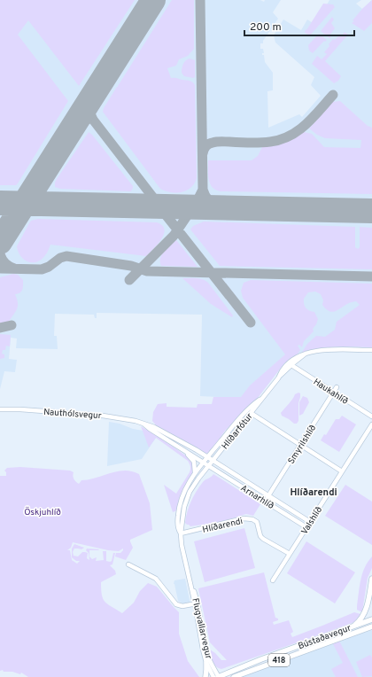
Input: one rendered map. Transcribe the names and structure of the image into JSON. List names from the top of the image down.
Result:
{
  "streets": {
    "main road": ["Bústaðavegur", "418"],
    "street": [
      "Haukahlíð",
      "Nauthólsvegur",
      "Hlíðarfótur",
      "Smyrilshlíð",
      "Arnarhlíð",
      "Valshlíð",
      "Hlíðarendi",
      "Flugvallarvegur"
    ]
  },
  "crossings": [
    ["Haukahlíð", "Hlíðarfótur"],
    ["Haukahlíð", "Smyrilshlíð"],
    ["Nauthólsvegur", "Hlíðarfótur"],
    ["Nauthólsvegur", "Arnarhlíð"],
    ["Nauthólsvegur", "Flugvallarvegur"],
    ["Hlíðarfótur", "Arnarhlíð"],
    ["Hlíðarfótur", "Flugvallarvegur"],
    ["Smyrilshlíð", "Arnarhlíð"],
    ["Arnarhlíð", "Valshlíð"],
    ["Arnarhlíð", "Flugvallarvegur"],
    ["Valshlíð", "Hlíðarendi"],
    ["Hlíðarendi", "Flugvallarvegur"],
    ["Flugvallarvegur", "Bústaðavegur"]
  ],
  "districts": ["Hlíðarendi"],
  "parks": ["Öskjuhlíð"],
  "scale_bar": "200 m"
}
